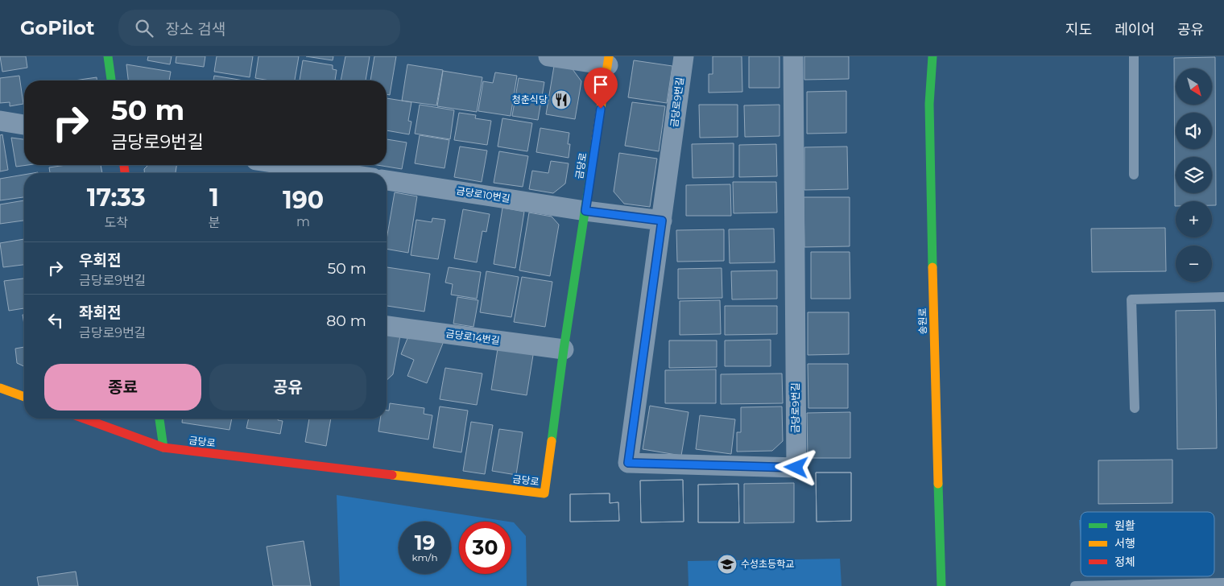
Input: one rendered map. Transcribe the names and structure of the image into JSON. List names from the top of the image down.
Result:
{
  "streets": {
    "street": [
      "금당로9번길",
      "금당로",
      "금당로10번길",
      "송원로",
      "금당로14번길"
    ]
  },
  "crossings": [
    ["금당로", "금당로10번길"],
    ["금당로", "금당로14번길"]
  ],
  "places": {
    "restaurant": ["청춘식당"],
    "school or university": ["수성초등학교"]
  },
  "legend": ["원활", "서행", "정체"],
  "north": "bottom right",
  "page": {
    "header": "GoPilot",
    "search": "장소 검색",
    "nav": ["지도", "레이어", "공유"],
    "map_buttons": ["+", "−"],
    "turn": ["50 m", "금당로9번길"],
    "eta": [
      "17:33",
      "도착",
      "1",
      "분",
      "190",
      "m"
    ],
    "list": [
      {
        "name": "우회전",
        "note": "금당로9번길",
        "value": "50 m"
      },
      {
        "name": "좌회전",
        "note": "금당로9번길",
        "value": "80 m"
      }
    ],
    "buttons": ["종료", "공유"],
    "speed": "19 km/h",
    "limit": "30"
  }
}
